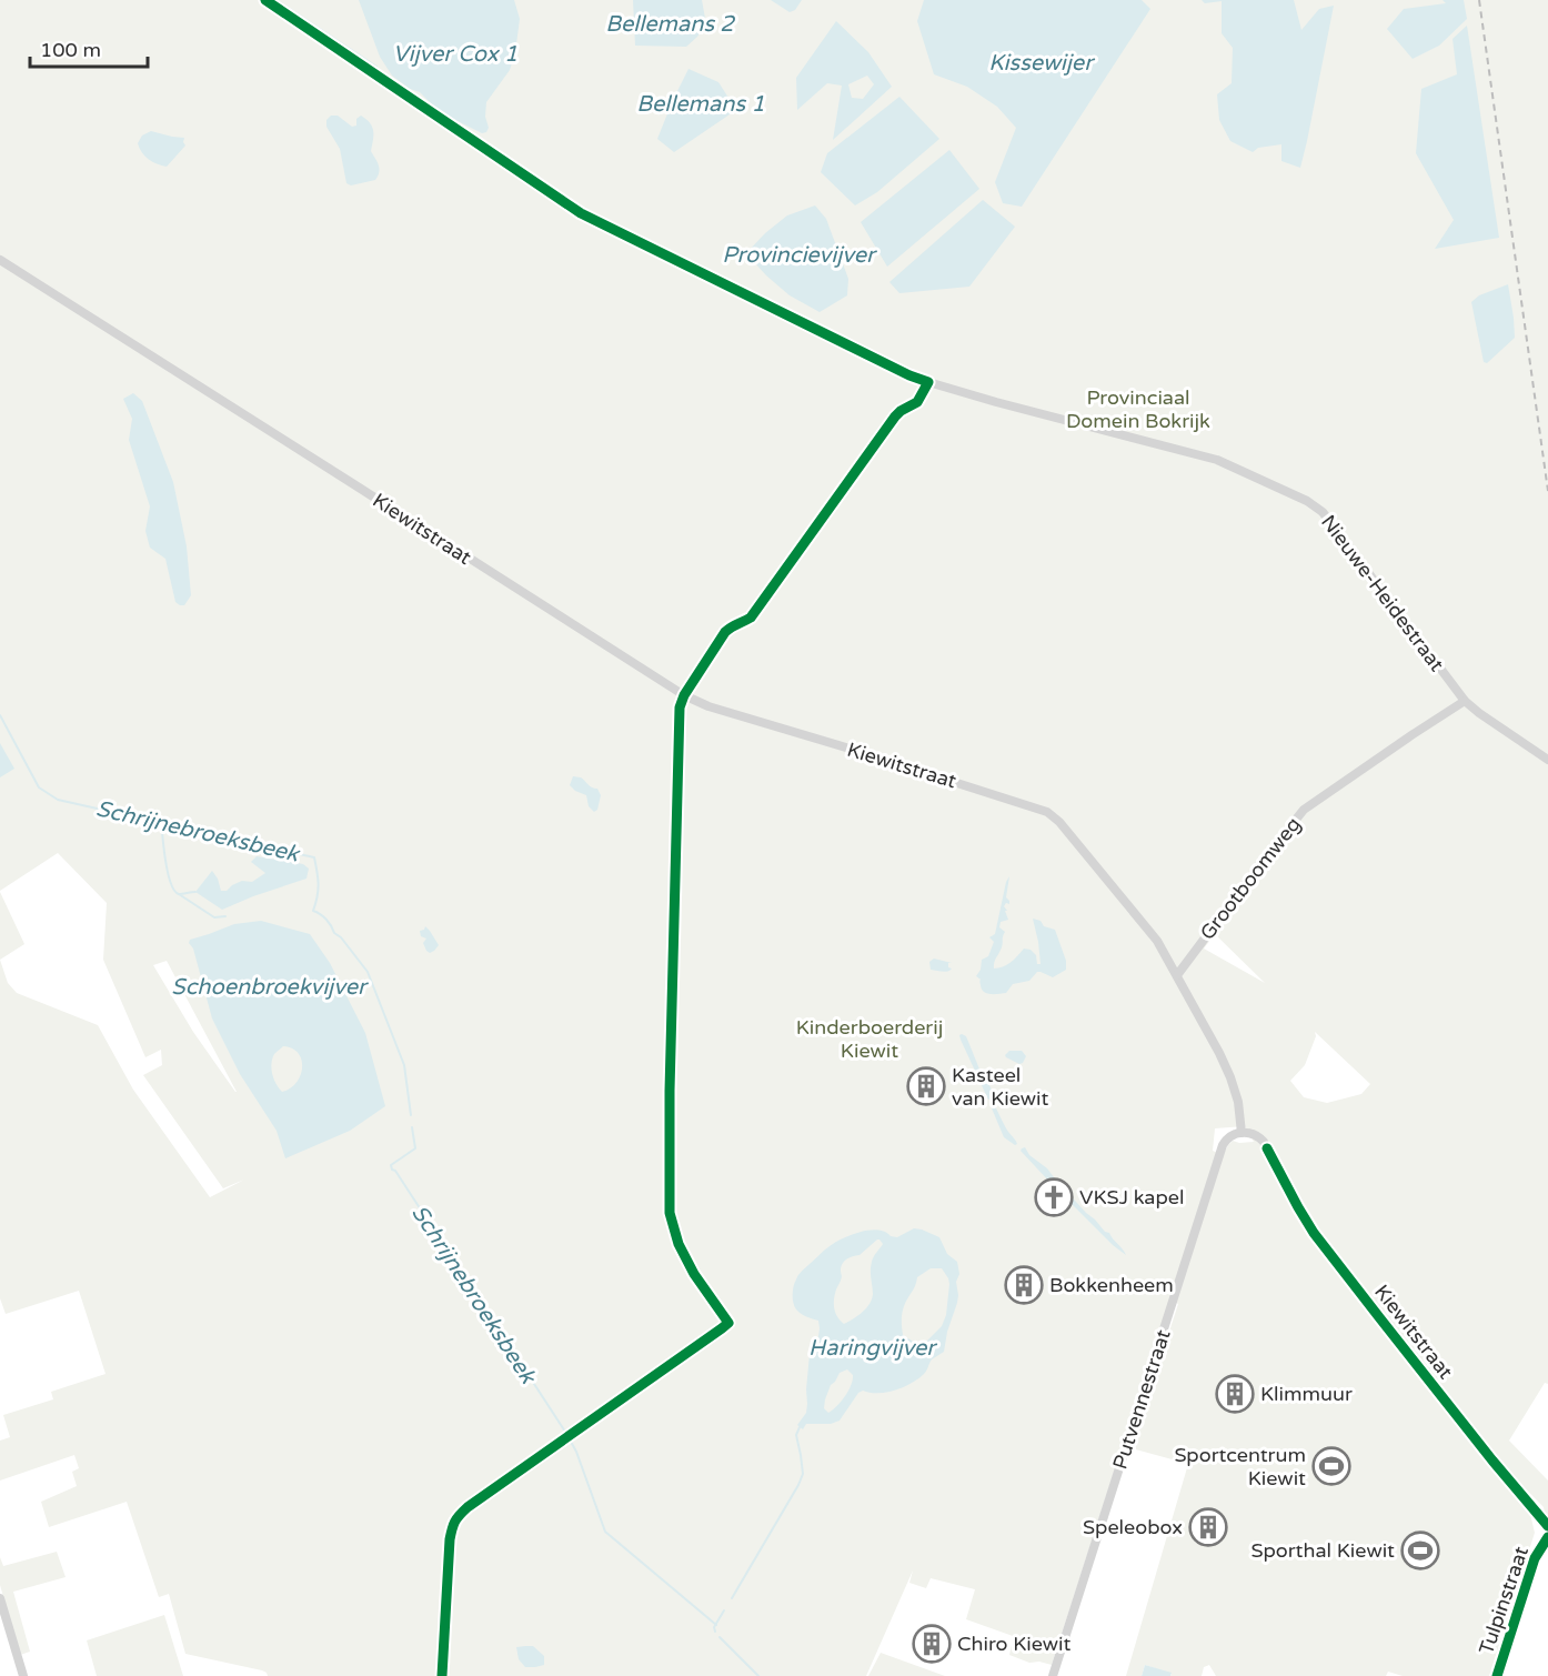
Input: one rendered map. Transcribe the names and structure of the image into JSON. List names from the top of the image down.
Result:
{
  "streets": {
    "street": [
      "Kiewitstraat",
      "Nieuwe-Heidestraat",
      "Grootboomweg",
      "Putvennestraat",
      "Tulpinstraat"
    ]
  },
  "crossings": [
    ["Kiewitstraat", "Grootboomweg"],
    ["Kiewitstraat", "Putvennestraat"],
    ["Nieuwe-Heidestraat", "Grootboomweg"]
  ],
  "water": [
    "Bellemans 2",
    "Vijver Cox 1",
    "Kissewijer",
    "Bellemans 1",
    "Provincievijver",
    "Schrijnebroeksbeek",
    "Schoenbroekvijver",
    "Haringvijver"
  ],
  "parks": ["Provinciaal Domein Bokrijk", "Kinderboerderij Kiewit"],
  "places": {
    "building": [
      "Kasteel van Kiewit",
      "Bokkenheem",
      "Klimmuur",
      "Speleobox",
      "Chiro Kiewit"
    ],
    "church": ["VKSJ kapel"],
    "sports": ["Sportcentrum Kiewit", "Sporthal Kiewit"]
  },
  "scale_bar": "100 m"
}
